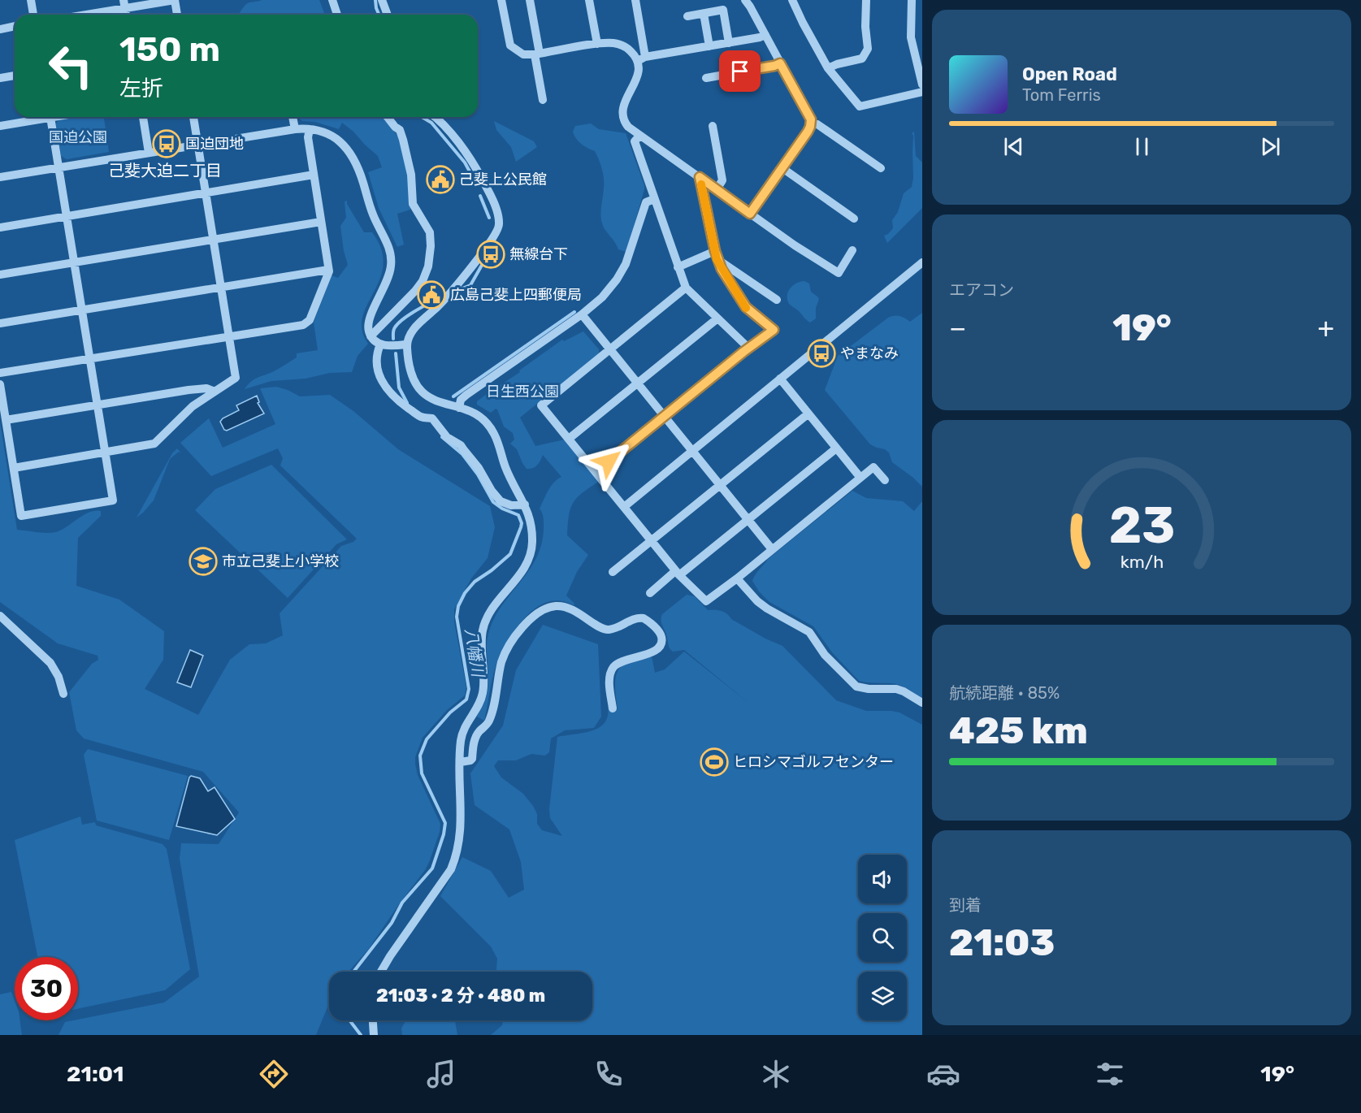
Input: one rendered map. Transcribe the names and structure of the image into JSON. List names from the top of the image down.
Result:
{
  "districts": ["己斐大迫二丁目"],
  "water": ["八幡川"],
  "parks": ["国迫公園", "日生西公園"],
  "places": {
    "bus stop": ["国迫団地", "無線台下", "やまなみ"],
    "public building": ["己斐上公民館", "広島己斐上四郵便局"],
    "school or university": ["市立己斐上小学校"],
    "sports": ["ヒロシマゴルフセンター"]
  },
  "page": {
    "turn": ["150 m", "左折"],
    "song": ["Open Road", "Tom Ferris"],
    "tile": [
      "エアコン",
      ["航続距離 · 85%", "425 km"],
      ["到着", "21:03"]
    ],
    "heat": ["−", "19°", "+"],
    "limit": "30",
    "trip": "21:03 · 2 分 · 480 m",
    "tabs": ["21:01", "19°"],
    "gauge": ["23", "km/h"]
  }
}
